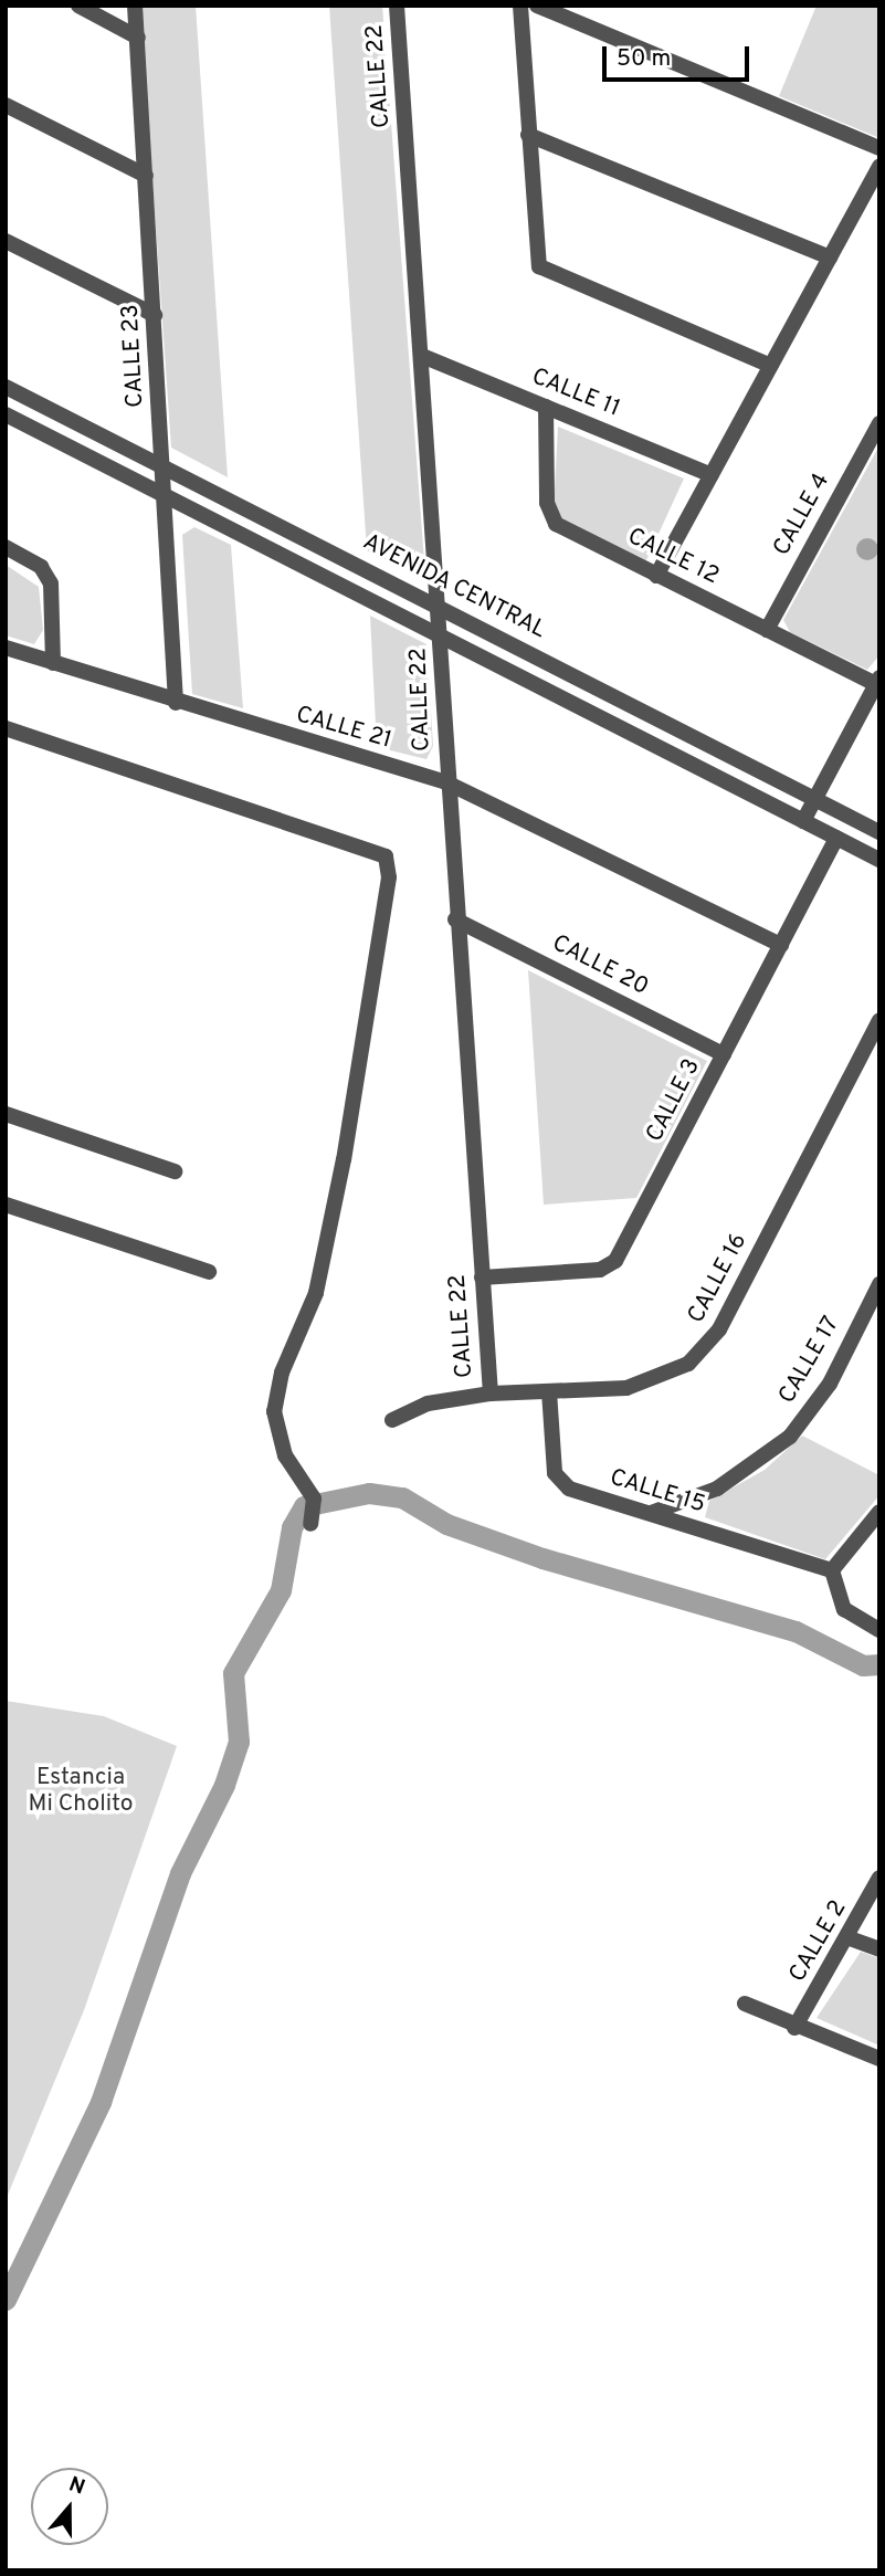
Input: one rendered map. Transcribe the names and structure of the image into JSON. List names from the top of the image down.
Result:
{
  "streets": {
    "street": [
      "CALLE 22",
      "CALLE 23",
      "CALLE 11",
      "CALLE 4",
      "CALLE 12",
      "AVENIDA CENTRAL",
      "CALLE 21",
      "CALLE 20",
      "CALLE 3",
      "CALLE 16",
      "CALLE 17",
      "CALLE 15",
      "CALLE 2"
    ]
  },
  "crossings": [
    ["CALLE 22", "CALLE 11"],
    ["CALLE 22", "AVENIDA CENTRAL"],
    ["CALLE 22", "CALLE 21"],
    ["CALLE 22", "CALLE 20"],
    ["CALLE 22", "CALLE 3"],
    ["CALLE 22", "CALLE 16"],
    ["CALLE 23", "AVENIDA CENTRAL"],
    ["CALLE 23", "CALLE 21"],
    ["CALLE 11", "CALLE 12"],
    ["CALLE 4", "CALLE 12"],
    ["CALLE 21", "CALLE 3"],
    ["CALLE 20", "CALLE 3"],
    ["CALLE 16", "CALLE 15"],
    ["CALLE 17", "CALLE 15"]
  ],
  "parks": ["Estancia Mi Cholito"],
  "scale_bar": "50 m",
  "north": "top"
}
